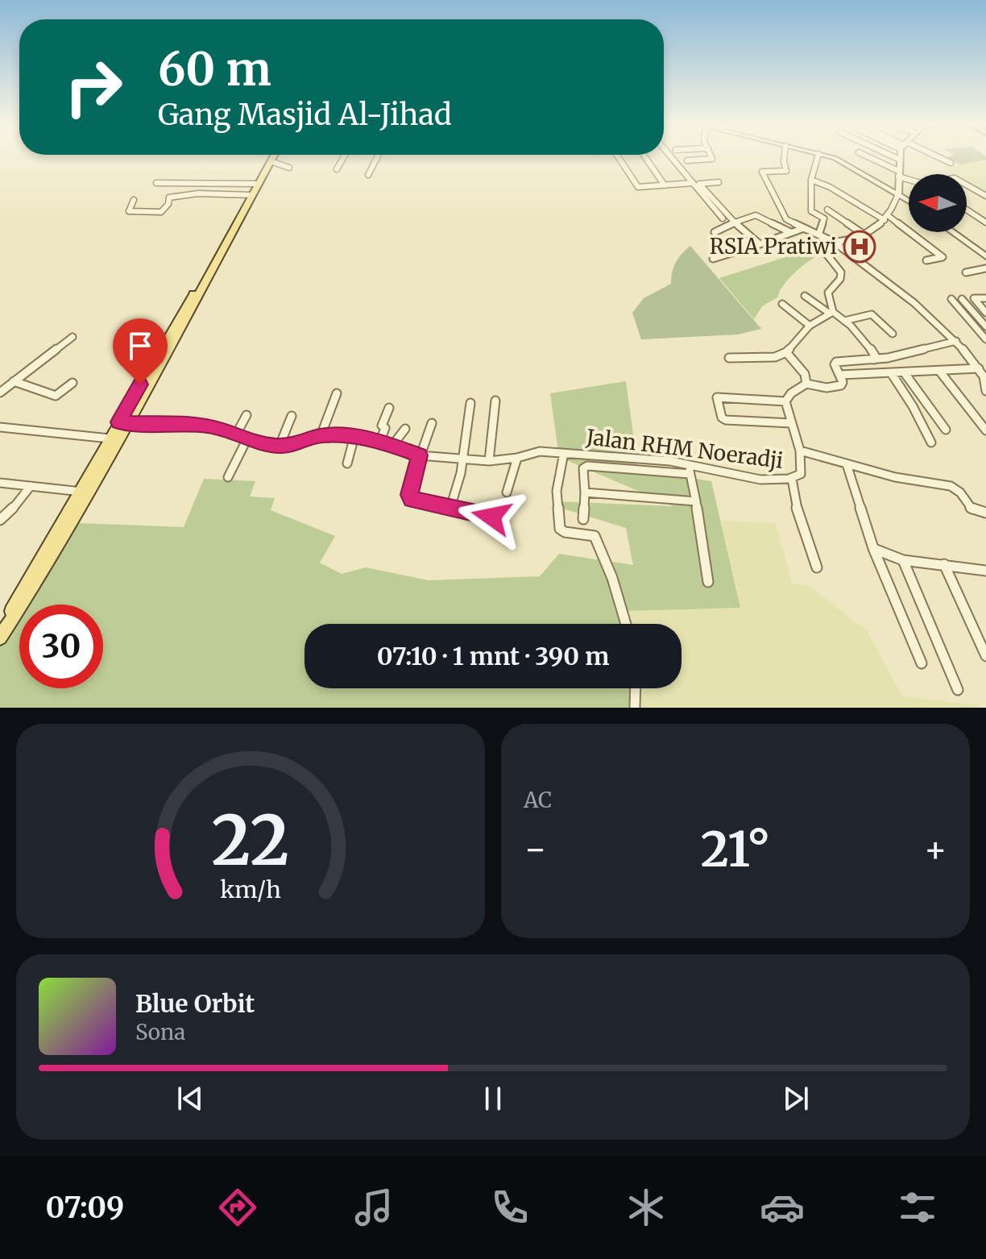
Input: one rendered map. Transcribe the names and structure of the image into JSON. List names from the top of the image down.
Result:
{
  "streets": {
    "street": ["Jalan RHM Noeradji"]
  },
  "places": {
    "hospital": ["RSIA Pratiwi"]
  },
  "north": "left",
  "page": {
    "turn": ["60 m", "Gang Masjid Al-Jihad"],
    "limit": "30",
    "trip": "07:10 · 1 mnt · 390 m",
    "tile": "AC",
    "heat": ["−", "21°", "+"],
    "song": ["Blue Orbit", "Sona"],
    "tabs": "07:09",
    "gauge": ["22", "km/h"]
  }
}
